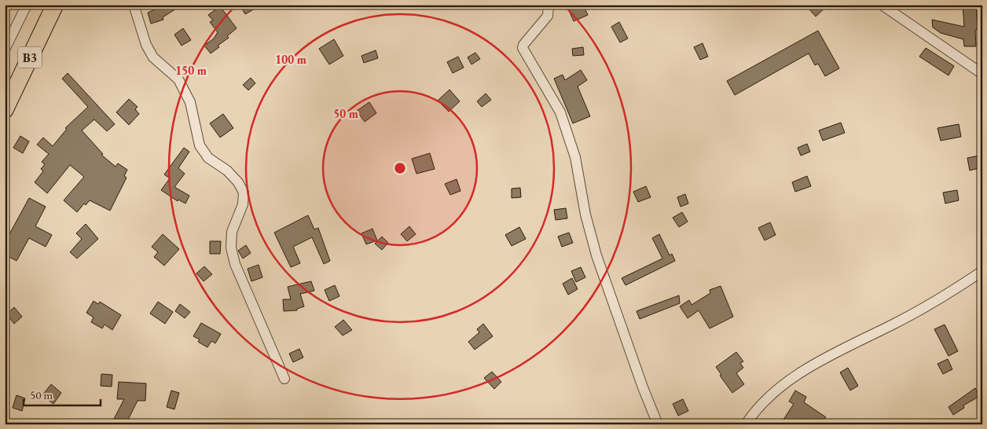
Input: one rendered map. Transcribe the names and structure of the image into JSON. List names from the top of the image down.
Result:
{
  "streets": {
    "highway": ["B3"]
  },
  "scale_bar": "50 m",
  "rings": ["100 m", "150 m", "50 m"]
}
